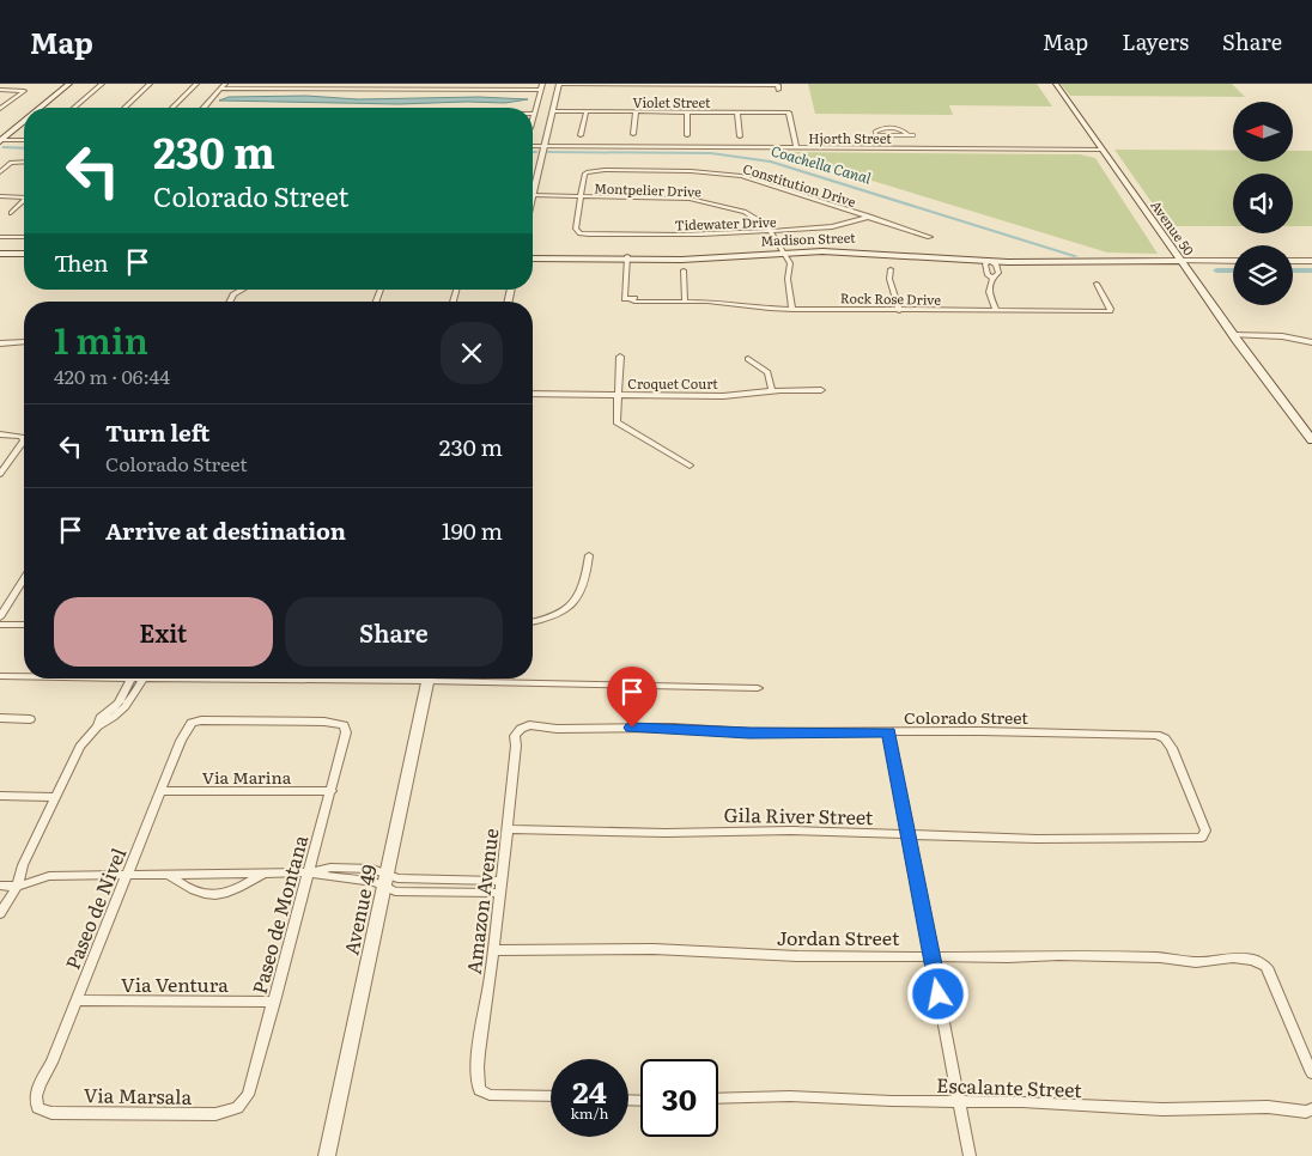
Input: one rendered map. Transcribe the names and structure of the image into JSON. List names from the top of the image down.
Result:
{
  "streets": {
    "main road": ["Avenue 50", "Madison Street"],
    "street": [
      "Violet Street",
      "Hjorth Street",
      "Constitution Drive",
      "Montpelier Drive",
      "Tidewater Drive",
      "Rock Rose Drive",
      "Croquet Court",
      "Colorado Street",
      "Via Marina",
      "Gila River Street",
      "Amazon Avenue",
      "Paseo de Nivel",
      "Avenue 49",
      "Paseo de Montana",
      "Jordan Street",
      "Via Ventura",
      "Escalante Street",
      "Via Marsala"
    ]
  },
  "crossings": [
    ["Violet Street", "Hjorth Street"],
    ["Hjorth Street", "Avenue 50"],
    ["Constitution Drive", "Montpelier Drive"],
    ["Constitution Drive", "Tidewater Drive"],
    ["Montpelier Drive", "Tidewater Drive"],
    ["Montpelier Drive", "Madison Street"],
    ["Avenue 50", "Madison Street"],
    ["Madison Street", "Rock Rose Drive"],
    ["Colorado Street", "Gila River Street"],
    ["Colorado Street", "Amazon Avenue"],
    ["Via Marina", "Paseo de Nivel"],
    ["Via Marina", "Paseo de Montana"],
    ["Gila River Street", "Amazon Avenue"],
    ["Amazon Avenue", "Jordan Street"],
    ["Paseo de Nivel", "Paseo de Montana"],
    ["Paseo de Nivel", "Via Ventura"],
    ["Paseo de Nivel", "Via Marsala"],
    ["Paseo de Montana", "Via Ventura"],
    ["Paseo de Montana", "Via Marsala"]
  ],
  "water": ["Coachella Canal"],
  "north": "left",
  "page": {
    "header": "Map",
    "nav": ["Map", "Layers", "Share"],
    "turn": ["230 m", "Colorado Street"],
    "then": "Then",
    "heading": ["1 min", "420 m · 06:44"],
    "list": [
      {
        "name": "Turn left",
        "note": "Colorado Street",
        "value": "230 m"
      },
      {
        "name": "Arrive at destination",
        "value": "190 m"
      }
    ],
    "buttons": ["Exit", "Share"],
    "speed": "24 km/h",
    "limit": "30"
  }
}
